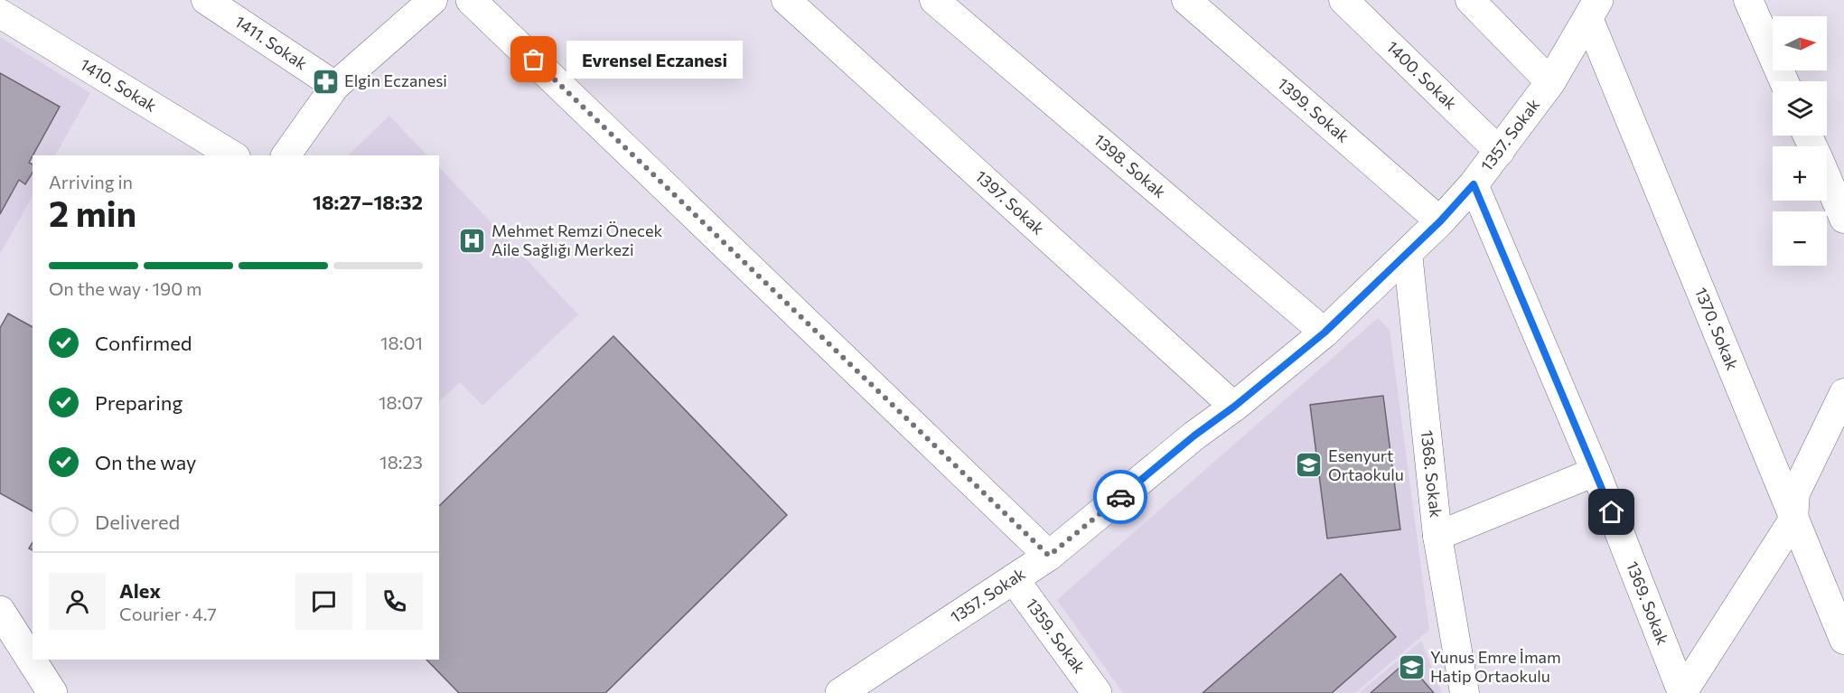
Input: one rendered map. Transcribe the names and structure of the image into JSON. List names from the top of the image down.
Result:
{
  "streets": {
    "street": [
      "1411. Sokak",
      "1400. Sokak",
      "1410. Sokak",
      "1399. Sokak",
      "1357. Sokak",
      "1398. Sokak",
      "1397. Sokak",
      "1370. Sokak",
      "1368. Sokak",
      "1369. Sokak",
      "1359. Sokak"
    ]
  },
  "crossings": [
    ["1400. Sokak", "1357. Sokak"],
    ["1399. Sokak", "1357. Sokak"],
    ["1357. Sokak", "1398. Sokak"],
    ["1357. Sokak", "1397. Sokak"],
    ["1357. Sokak", "1370. Sokak"],
    ["1357. Sokak", "1368. Sokak"],
    ["1357. Sokak", "1369. Sokak"],
    ["1357. Sokak", "1359. Sokak"],
    ["1370. Sokak", "1369. Sokak"]
  ],
  "places": {
    "other": ["Evrensel Eczanesi"],
    "pharmacy": ["Elgin Eczanesi"],
    "hospital": ["Mehmet Remzi Önecek Aile Sağlığı Merkezi"],
    "school or university": ["Esenyurt Ortaokulu", "Yunus Emre İmam Hatip Ortaokulu"]
  },
  "north": "right",
  "page": {
    "map_buttons": ["+", "−"],
    "bubble": "Evrensel Eczanesi",
    "heading": ["2 min", "Arriving in", "18:27–18:32"],
    "panel": ["Alex", "Courier · 4.7"],
    "bar": "On the way · 190 m",
    "list": [
      ["Confirmed", "18:01"],
      ["Preparing", "18:07"],
      ["On the way", "18:23"],
      "Delivered"
    ]
  }
}
